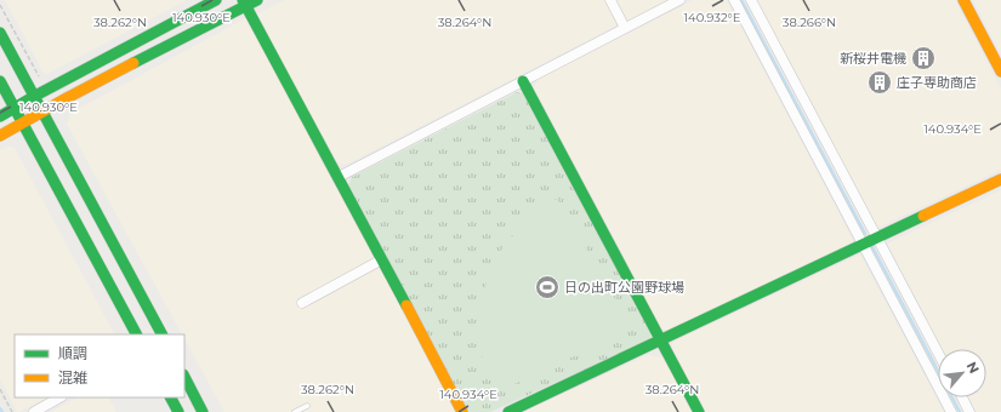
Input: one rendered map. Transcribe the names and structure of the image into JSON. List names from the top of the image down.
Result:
{
  "places": {
    "building": ["新桜井電機", "庄子専助商店"],
    "sports": ["日の出町公園野球場"]
  },
  "legend": ["順調", "混雑"],
  "north": "top right",
  "coordinates": [
    "140.930°E",
    "140.932°E",
    "38.262°N",
    "38.264°N",
    "38.266°N",
    "140.934°E"
  ]
}
